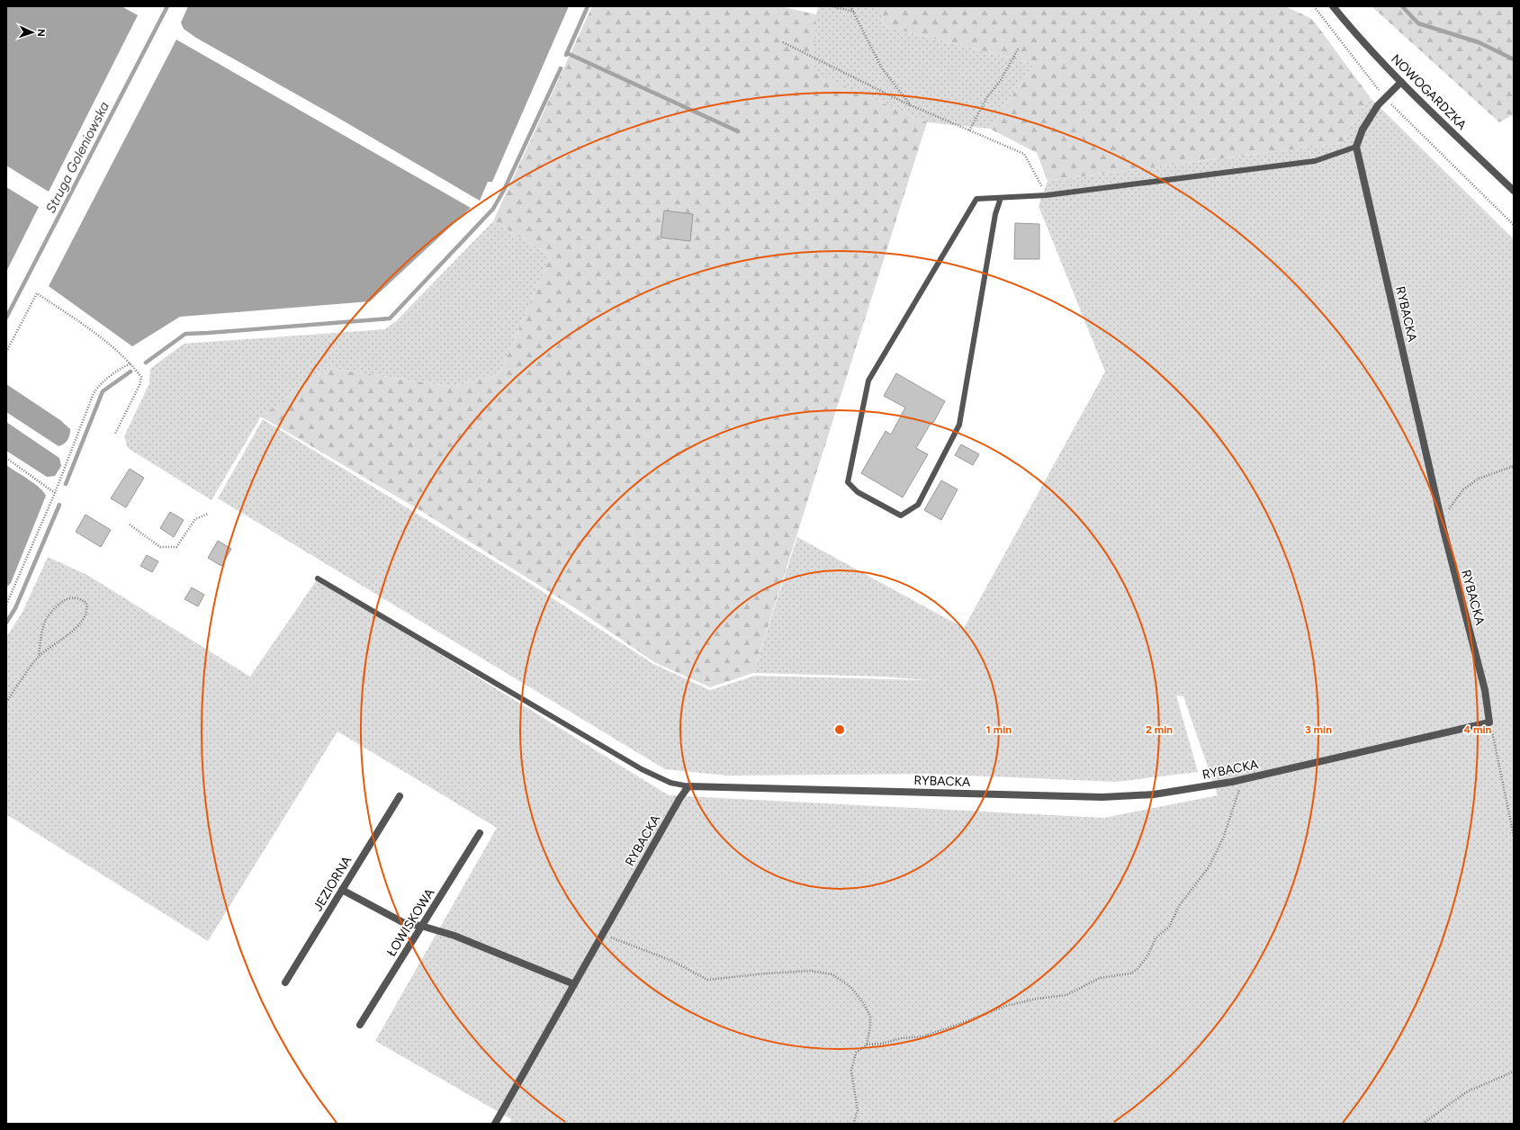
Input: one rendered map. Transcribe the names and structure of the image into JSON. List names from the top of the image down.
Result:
{
  "streets": {
    "street": [
      "NOWOGARDZKA",
      "RYBACKA",
      "JEZIORNA",
      "ŁOWISKOWA"
    ]
  },
  "water": ["Struga Goleniowska"],
  "north": "right",
  "rings": [
    "1 min",
    "2 min",
    "3 min",
    "4 min"
  ]
}
